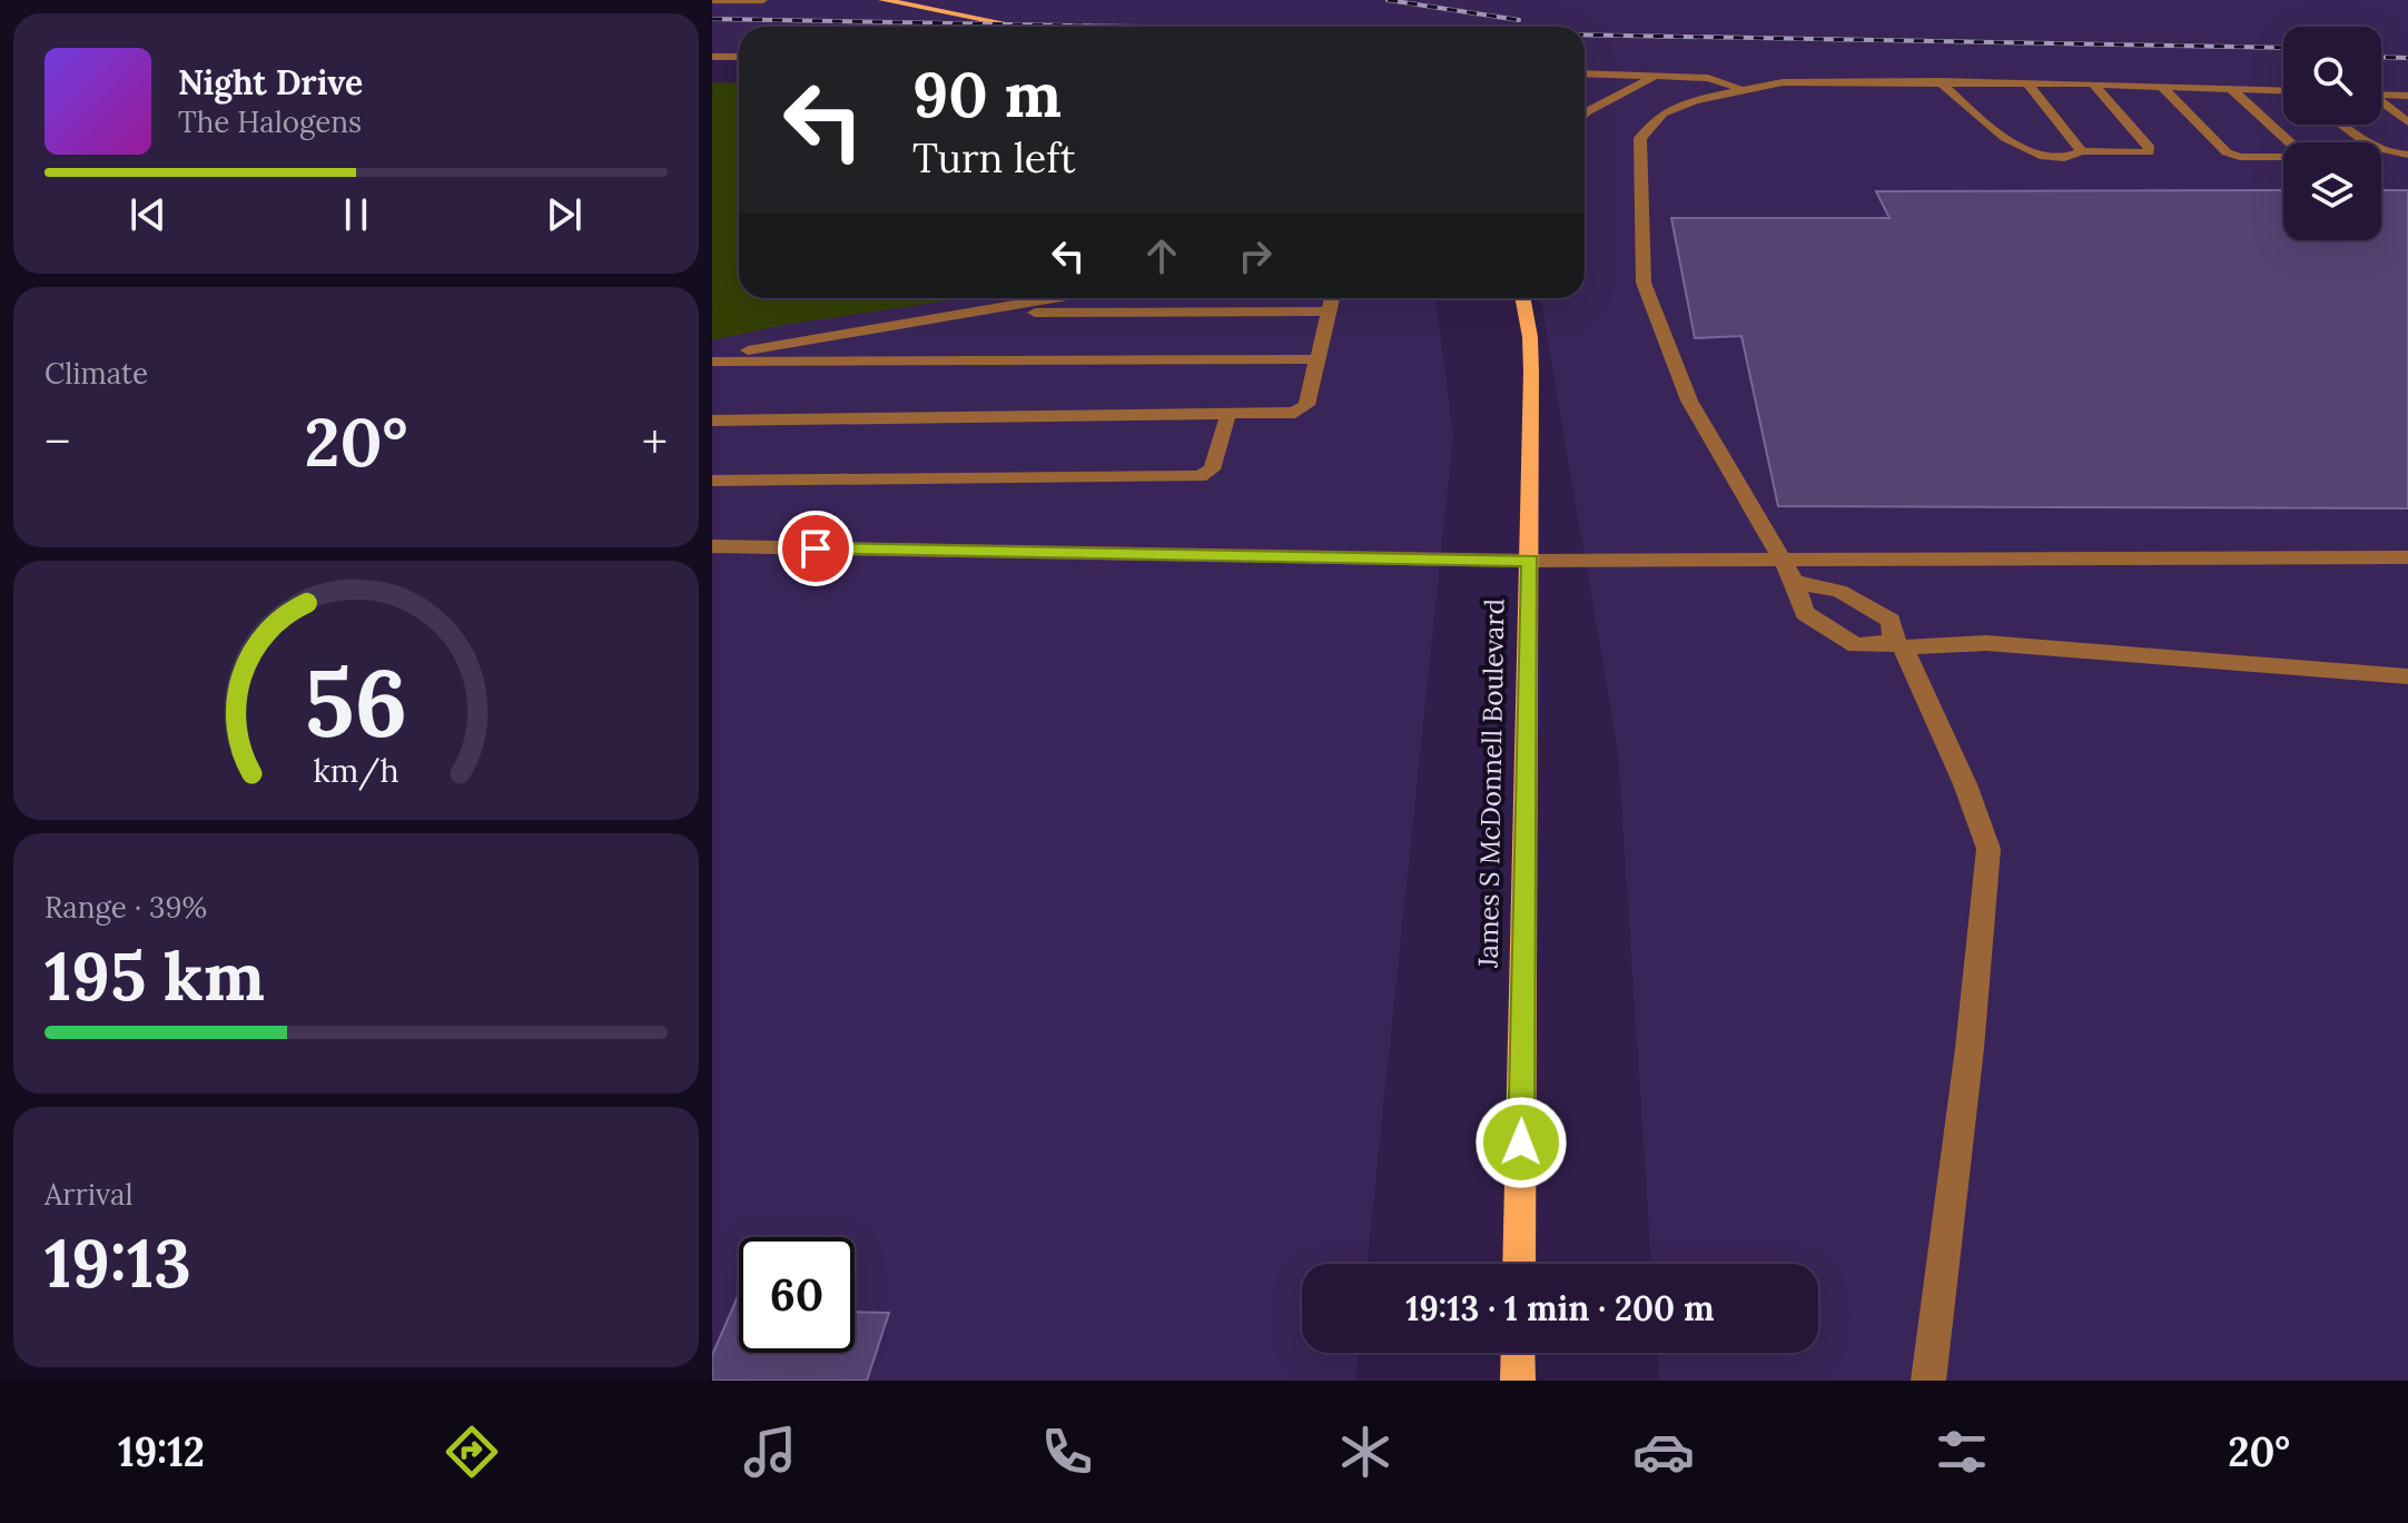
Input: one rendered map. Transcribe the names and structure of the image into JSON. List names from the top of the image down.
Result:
{
  "streets": {
    "main road": ["James S McDonnell Boulevard"]
  },
  "page": {
    "turn": ["90 m", "Turn left"],
    "song": ["Night Drive", "The Halogens"],
    "tile": [
      "Climate",
      ["Range · 39%", "195 km"],
      ["Arrival", "19:13"]
    ],
    "heat": ["−", "20°", "+"],
    "limit": "60",
    "trip": "19:13 · 1 min · 200 m",
    "tabs": ["19:12", "20°"],
    "gauge": ["56", "km/h"]
  }
}
